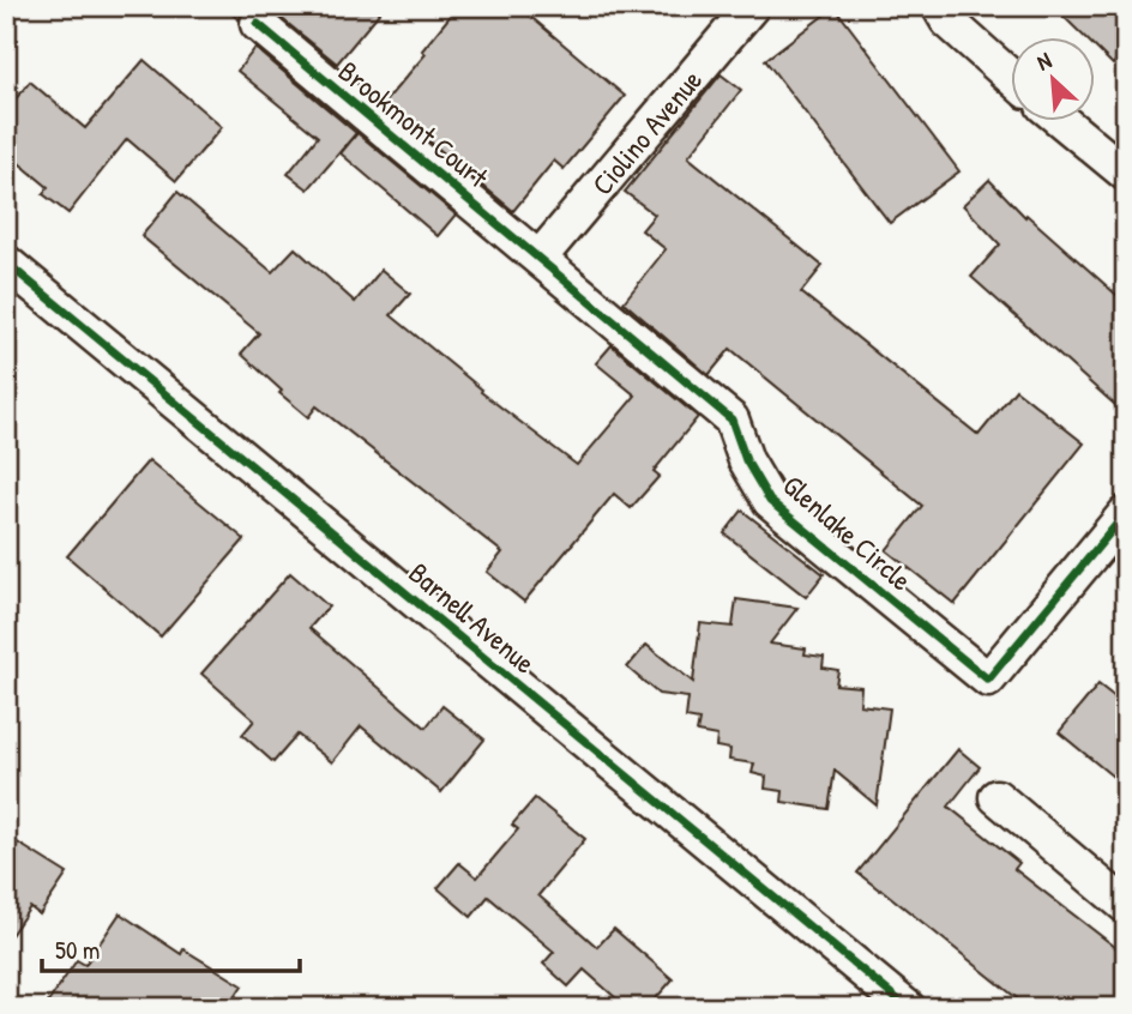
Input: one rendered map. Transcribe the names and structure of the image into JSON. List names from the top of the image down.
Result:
{
  "streets": {
    "street": [
      "Brookmont Court",
      "Ciolino Avenue",
      "Glenlake Circle",
      "Barnell Avenue"
    ]
  },
  "crossings": [
    ["Brookmont Court", "Ciolino Avenue"],
    ["Brookmont Court", "Glenlake Circle"],
    ["Ciolino Avenue", "Glenlake Circle"]
  ],
  "scale_bar": "50 m",
  "north": "top left"
}
